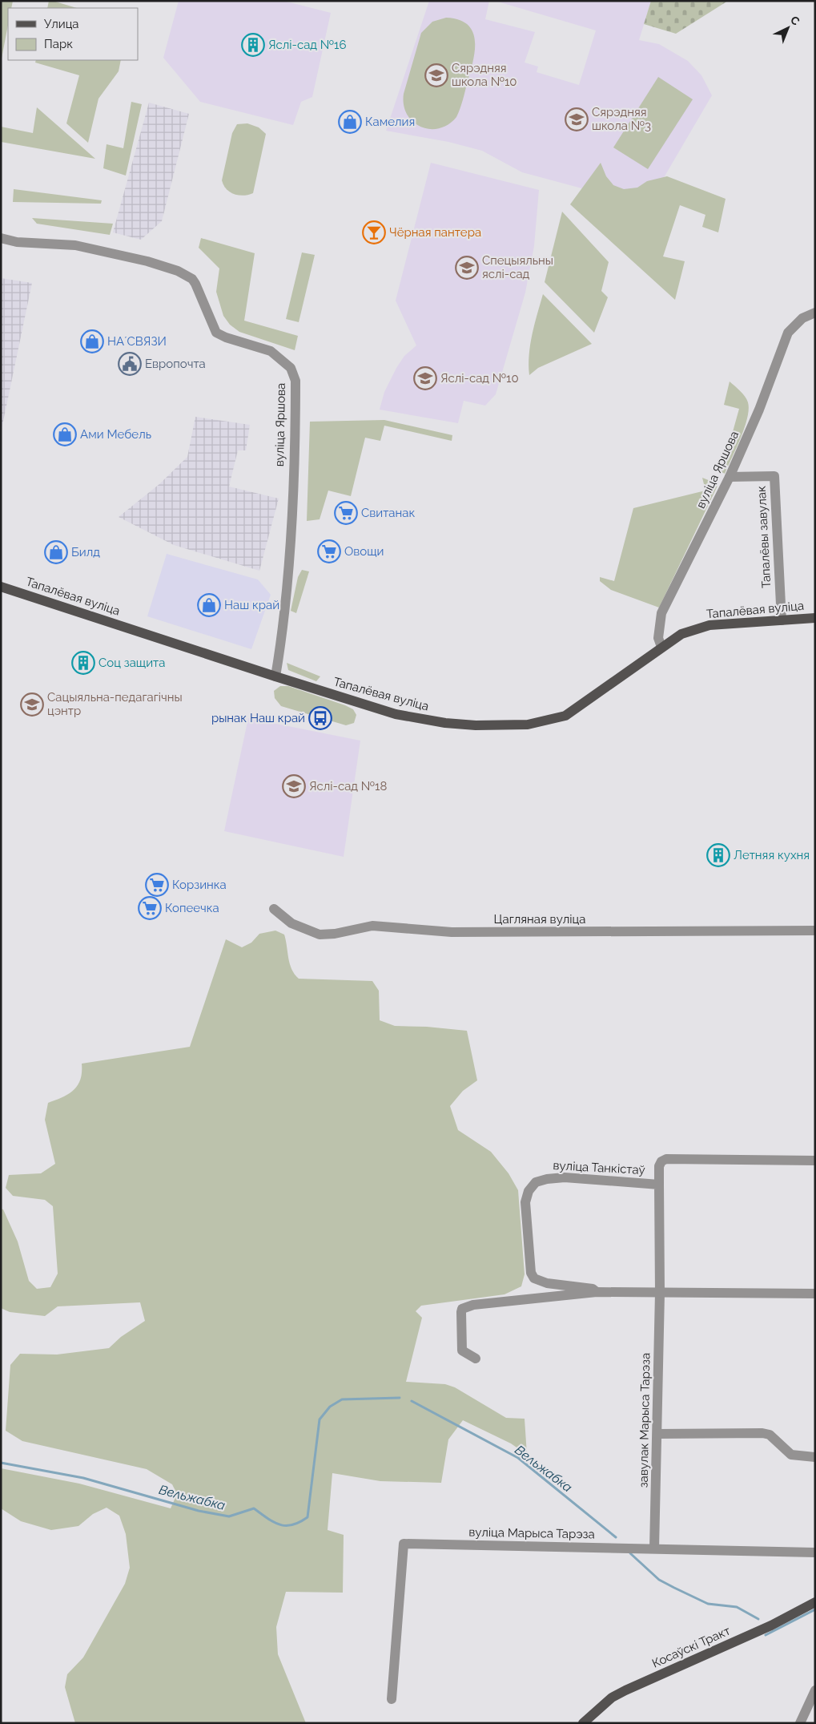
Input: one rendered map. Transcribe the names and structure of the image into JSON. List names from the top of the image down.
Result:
{
  "streets": {
    "main road": ["Тапалёвая вуліца", "Косаўскі Тракт"],
    "street": [
      "вуліца Яршова",
      "Тапалёвы завулак",
      "Цагляная вуліца",
      "вуліца Танкістаў",
      "завулак Марыса Тарэза",
      "вуліца Марыса Тарэза"
    ]
  },
  "crossings": [
    ["вуліца Яршова", "Тапалёвы завулак"],
    ["вуліца Яршова", "Тапалёвая вуліца"],
    ["Тапалёвы завулак", "Тапалёвая вуліца"],
    ["вуліца Танкістаў", "завулак Марыса Тарэза"],
    ["завулак Марыса Тарэза", "вуліца Марыса Тарэза"]
  ],
  "water": ["Вельжабка"],
  "places": {
    "building": ["Яслі-сад №16", "Соц защита", "Летняя кухня"],
    "school or university": [
      "Сярэдняя школа №10",
      "Сярэдняя школа №3",
      "Спецыяльны яслі-сад",
      "Яслі-сад №10",
      "Сацыяльна-педагагічны цэнтр",
      "Яслі-сад №18"
    ],
    "shop": [
      "Камелия",
      "НАʼСВЯЗИ",
      "Ами Мебель",
      "Билд",
      "Наш край"
    ],
    "bar": ["Чёрная пантера"],
    "public building": ["Европочта"],
    "supermarket": [
      "Свитанак",
      "Овощи",
      "Корзинка",
      "Копеечка"
    ],
    "bus stop": ["рынак Наш край"]
  },
  "legend": ["Улица", "Парк"],
  "north": "top right"
}
